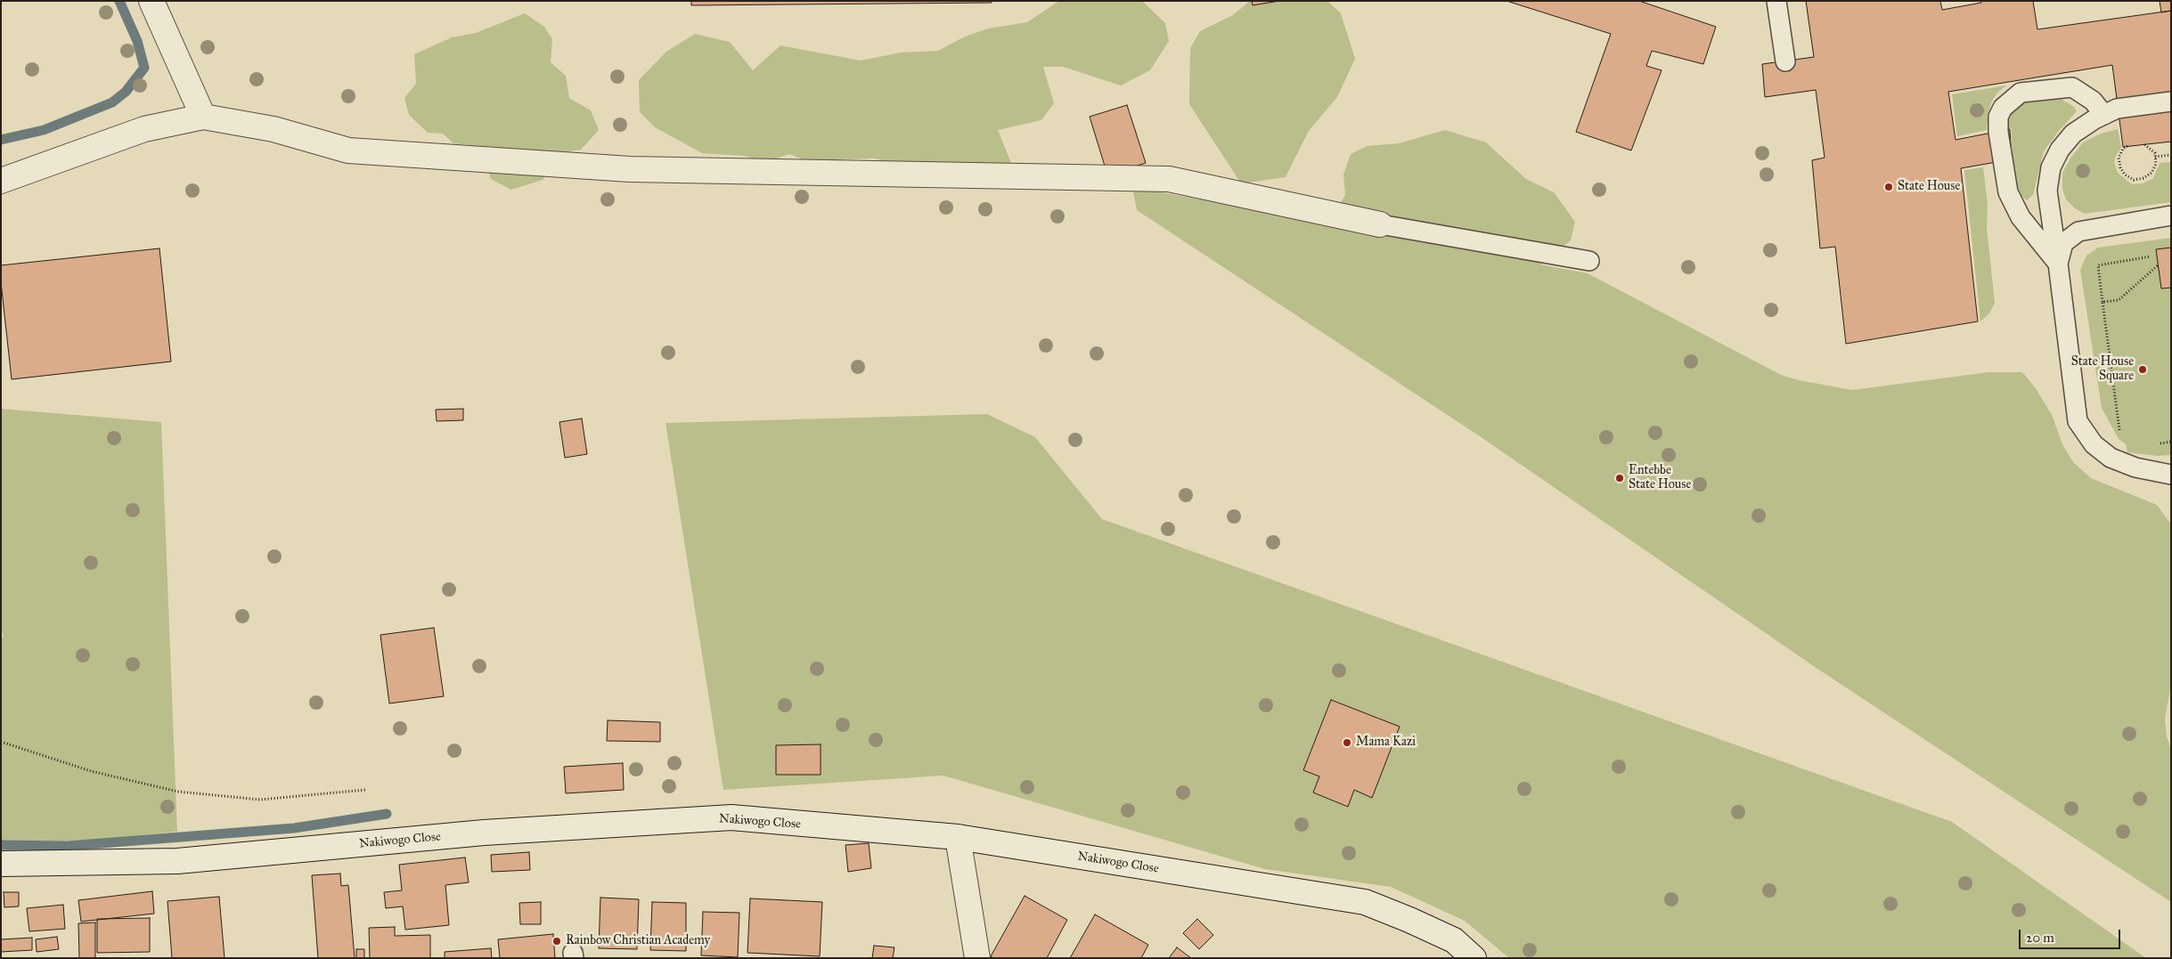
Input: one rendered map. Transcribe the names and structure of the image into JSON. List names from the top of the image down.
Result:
{
  "streets": {
    "street": ["Nakiwogo Close"]
  },
  "places": [
    "State House",
    "State House Square",
    "Entebbe State House",
    "Mama Kazi",
    "Rainbow Christian Academy"
  ],
  "scale_bar": "20 m"
}
